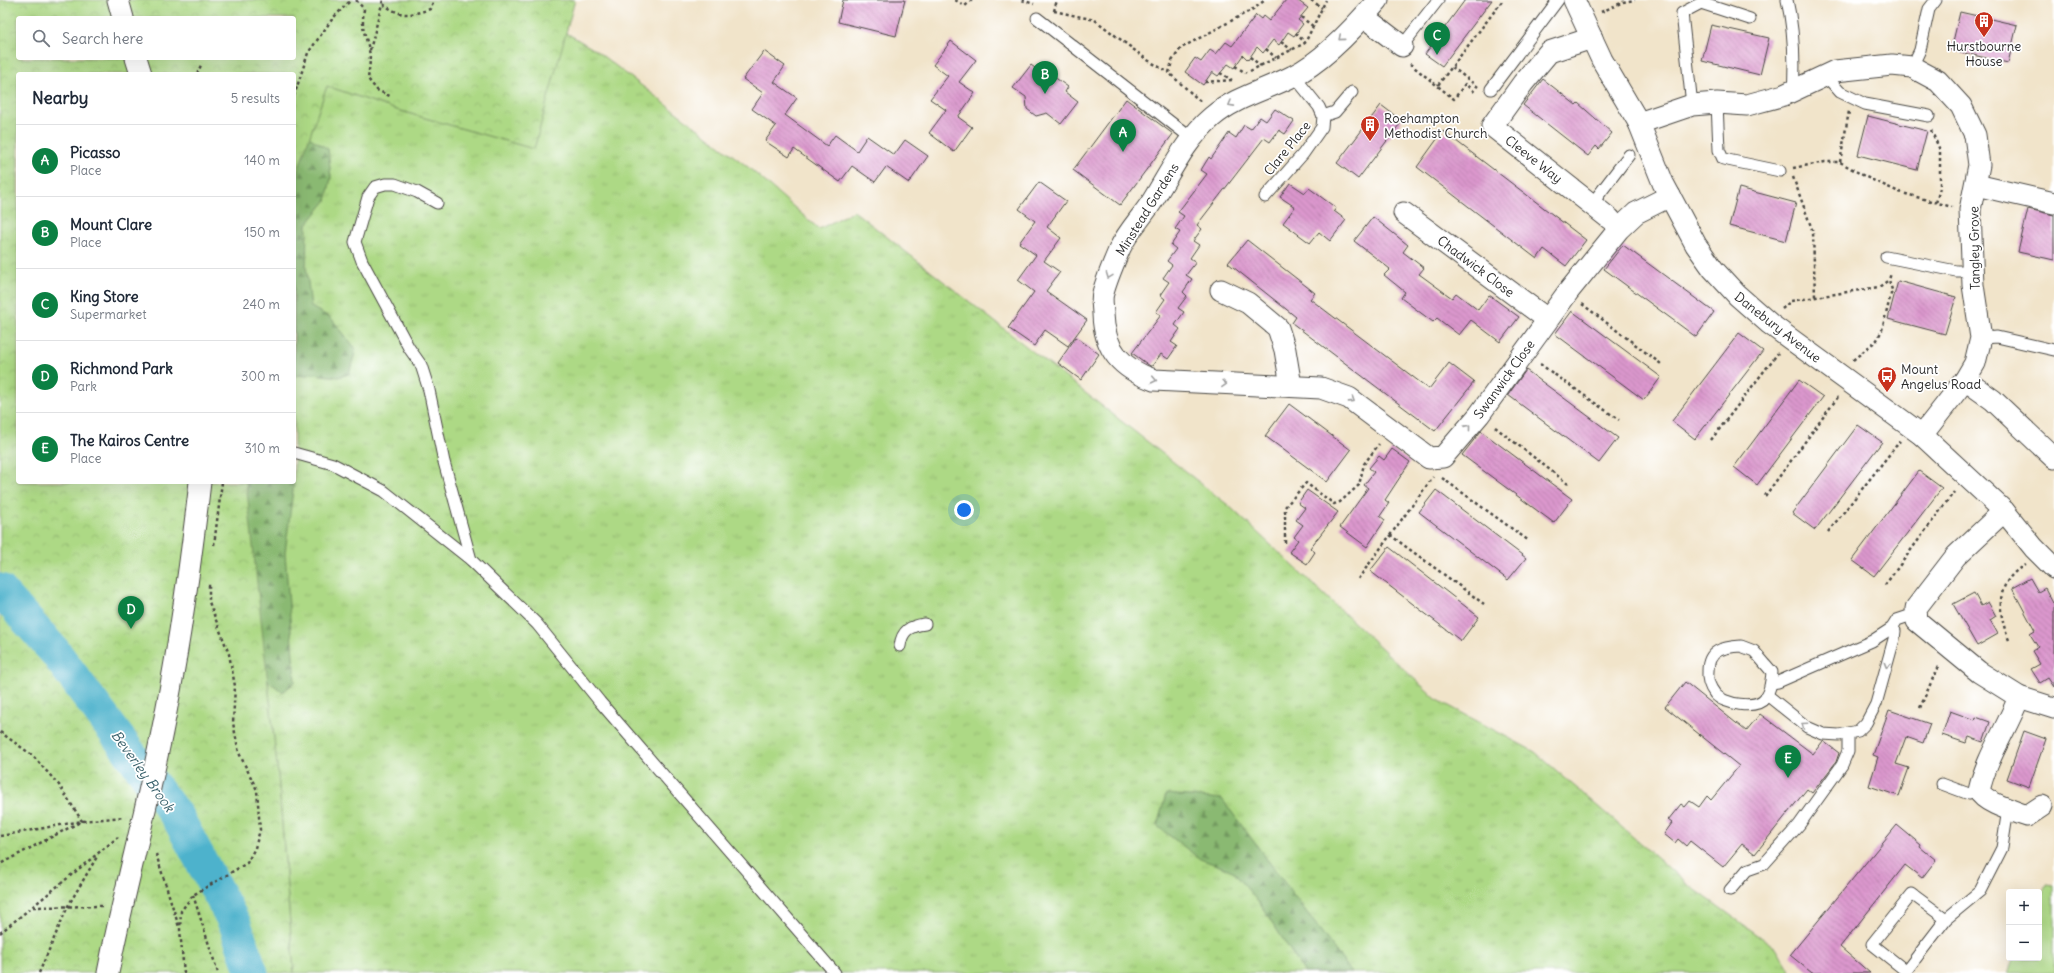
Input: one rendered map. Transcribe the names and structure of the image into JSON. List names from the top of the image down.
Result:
{
  "streets": {
    "street": [
      "Cleeve Way",
      "Minstead Gardens",
      "Tangley Grove",
      "Chadwick Close",
      "Danebury Avenue",
      "Swanwick Close"
    ],
    "lane": ["Clare Place"]
  },
  "crossings": [
    ["Clare Place", "Minstead Gardens"],
    ["Cleeve Way", "Danebury Avenue"],
    ["Minstead Gardens", "Swanwick Close"],
    ["Tangley Grove", "Danebury Avenue"],
    ["Chadwick Close", "Swanwick Close"],
    ["Danebury Avenue", "Swanwick Close"]
  ],
  "water": ["Beverley Brook"],
  "places": {
    "building": ["Hurstbourne House", "Roehampton Methodist Church"],
    "bus stop": ["Mount Angelus Road"]
  },
  "page": {
    "search": "Search here",
    "pins": [
      "C",
      "B",
      "A",
      "D",
      "E"
    ],
    "heading": ["Nearby", "5 results"],
    "list": [
      {
        "mark": "A",
        "name": "Picasso",
        "note": "Place",
        "value": "140 m"
      },
      {
        "mark": "B",
        "name": "Mount Clare",
        "note": "Place",
        "value": "150 m"
      },
      {
        "mark": "C",
        "name": "King Store",
        "note": "Supermarket",
        "value": "240 m"
      },
      {
        "mark": "D",
        "name": "Richmond Park",
        "note": "Park",
        "value": "300 m"
      },
      {
        "mark": "E",
        "name": "The Kairos Centre",
        "note": "Place",
        "value": "310 m"
      }
    ],
    "map_buttons": ["+", "−"]
  }
}
